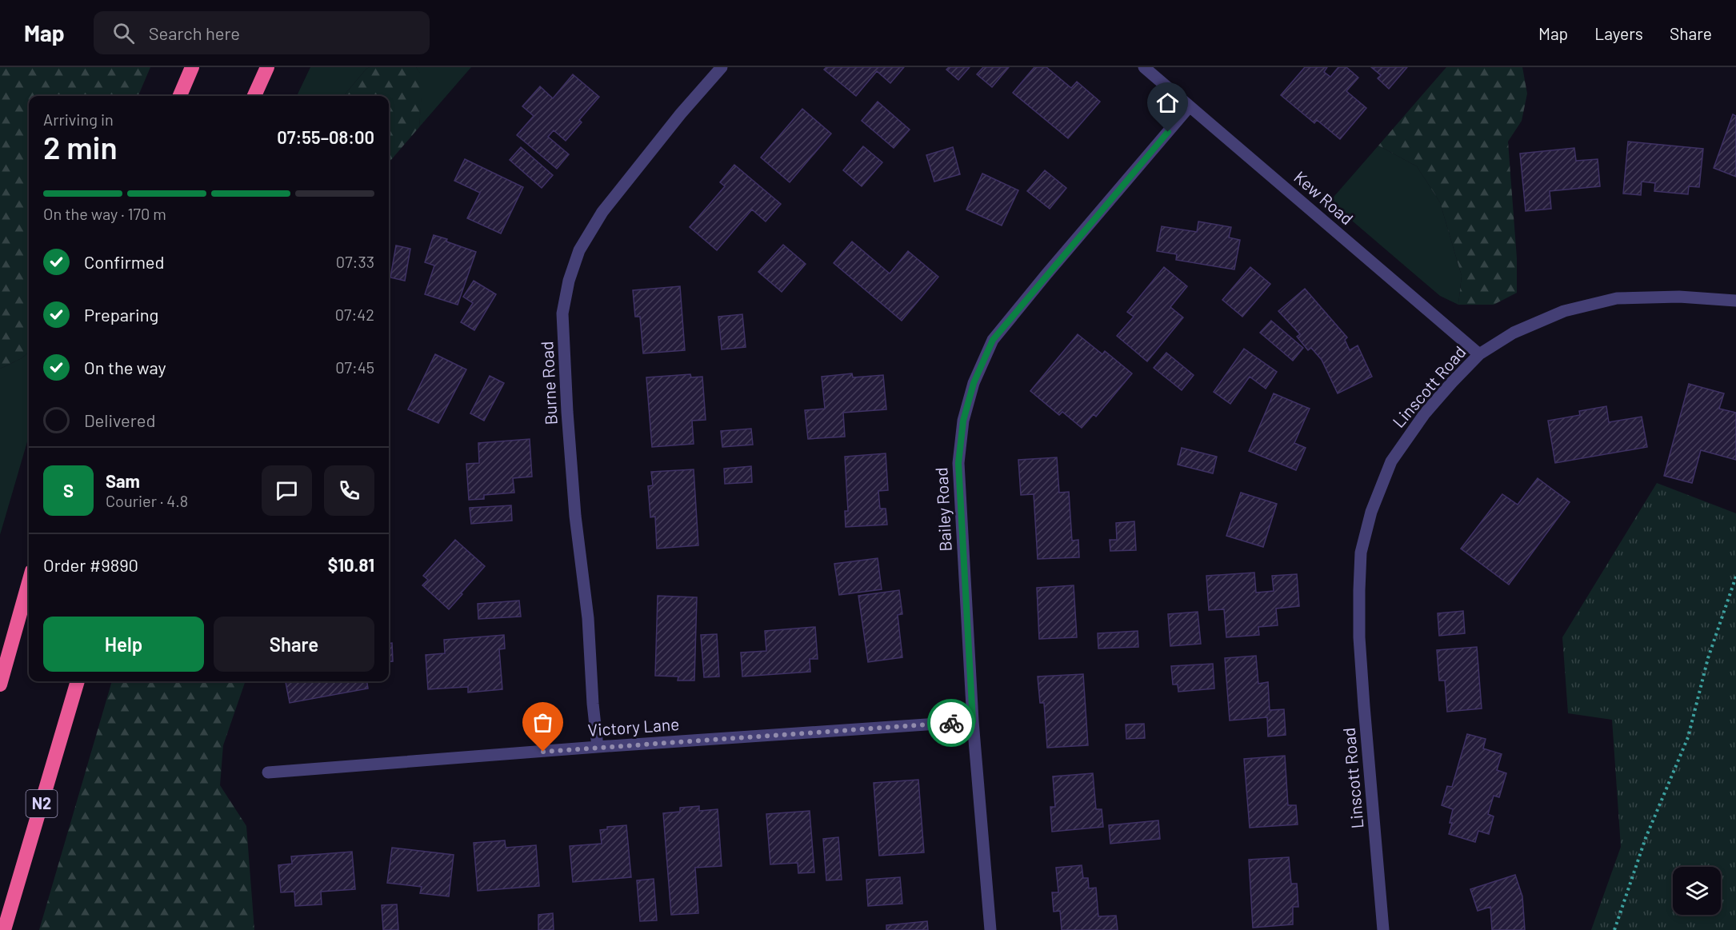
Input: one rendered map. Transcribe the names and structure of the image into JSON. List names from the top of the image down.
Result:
{
  "streets": {
    "highway": ["N2"],
    "street": [
      "Kew Road",
      "Burne Road",
      "Linscott Road",
      "Bailey Road",
      "Victory Lane"
    ]
  },
  "crossings": [
    ["Kew Road", "Linscott Road"],
    ["Kew Road", "Bailey Road"],
    ["Burne Road", "Victory Lane"],
    ["Bailey Road", "Victory Lane"]
  ],
  "page": {
    "header": "Map",
    "search": "Search here",
    "nav": ["Map", "Layers", "Share"],
    "heading": ["2 min", "Arriving in", "07:55–08:00"],
    "panel": [
      "Sam",
      "Courier · 4.8",
      "Order #9890",
      "$10.81"
    ],
    "bar": "On the way · 170 m",
    "list": [
      ["Confirmed", "07:33"],
      ["Preparing", "07:42"],
      ["On the way", "07:45"],
      "Delivered"
    ],
    "round": "S",
    "buttons": ["Help", "Share"]
  }
}
